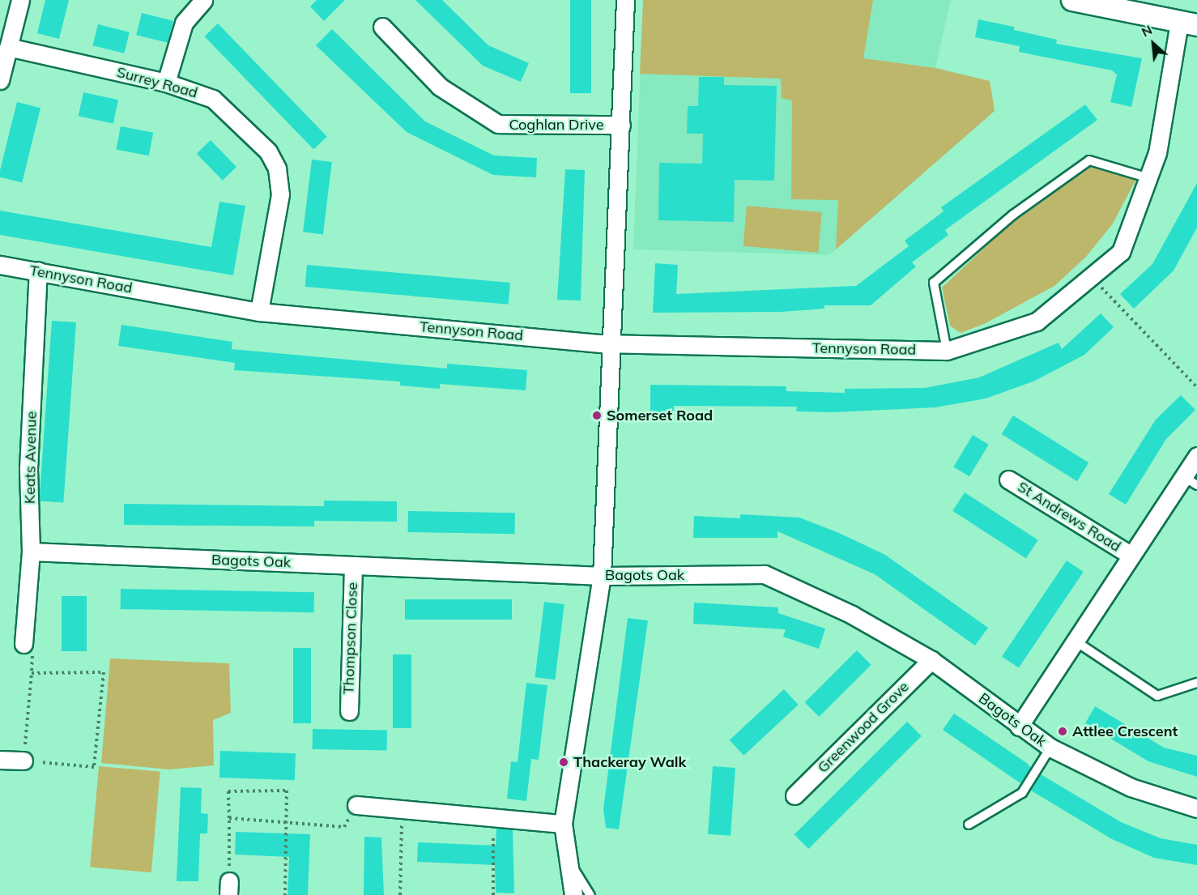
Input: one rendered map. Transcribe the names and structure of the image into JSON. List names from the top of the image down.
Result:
{
  "streets": {
    "street": [
      "Surrey Road",
      "Coghlan Drive",
      "Tennyson Road",
      "Keats Avenue",
      "St Andrews Road",
      "Bagots Oak",
      "Thompson Close",
      "Greenwood Grove"
    ]
  },
  "crossings": [
    ["Surrey Road", "Tennyson Road"],
    ["Tennyson Road", "Keats Avenue"],
    ["Keats Avenue", "Bagots Oak"],
    ["Bagots Oak", "Thompson Close"],
    ["Bagots Oak", "Greenwood Grove"]
  ],
  "places": ["Somerset Road", "Attlee Crescent", "Thackeray Walk"],
  "north": "top left"
}
